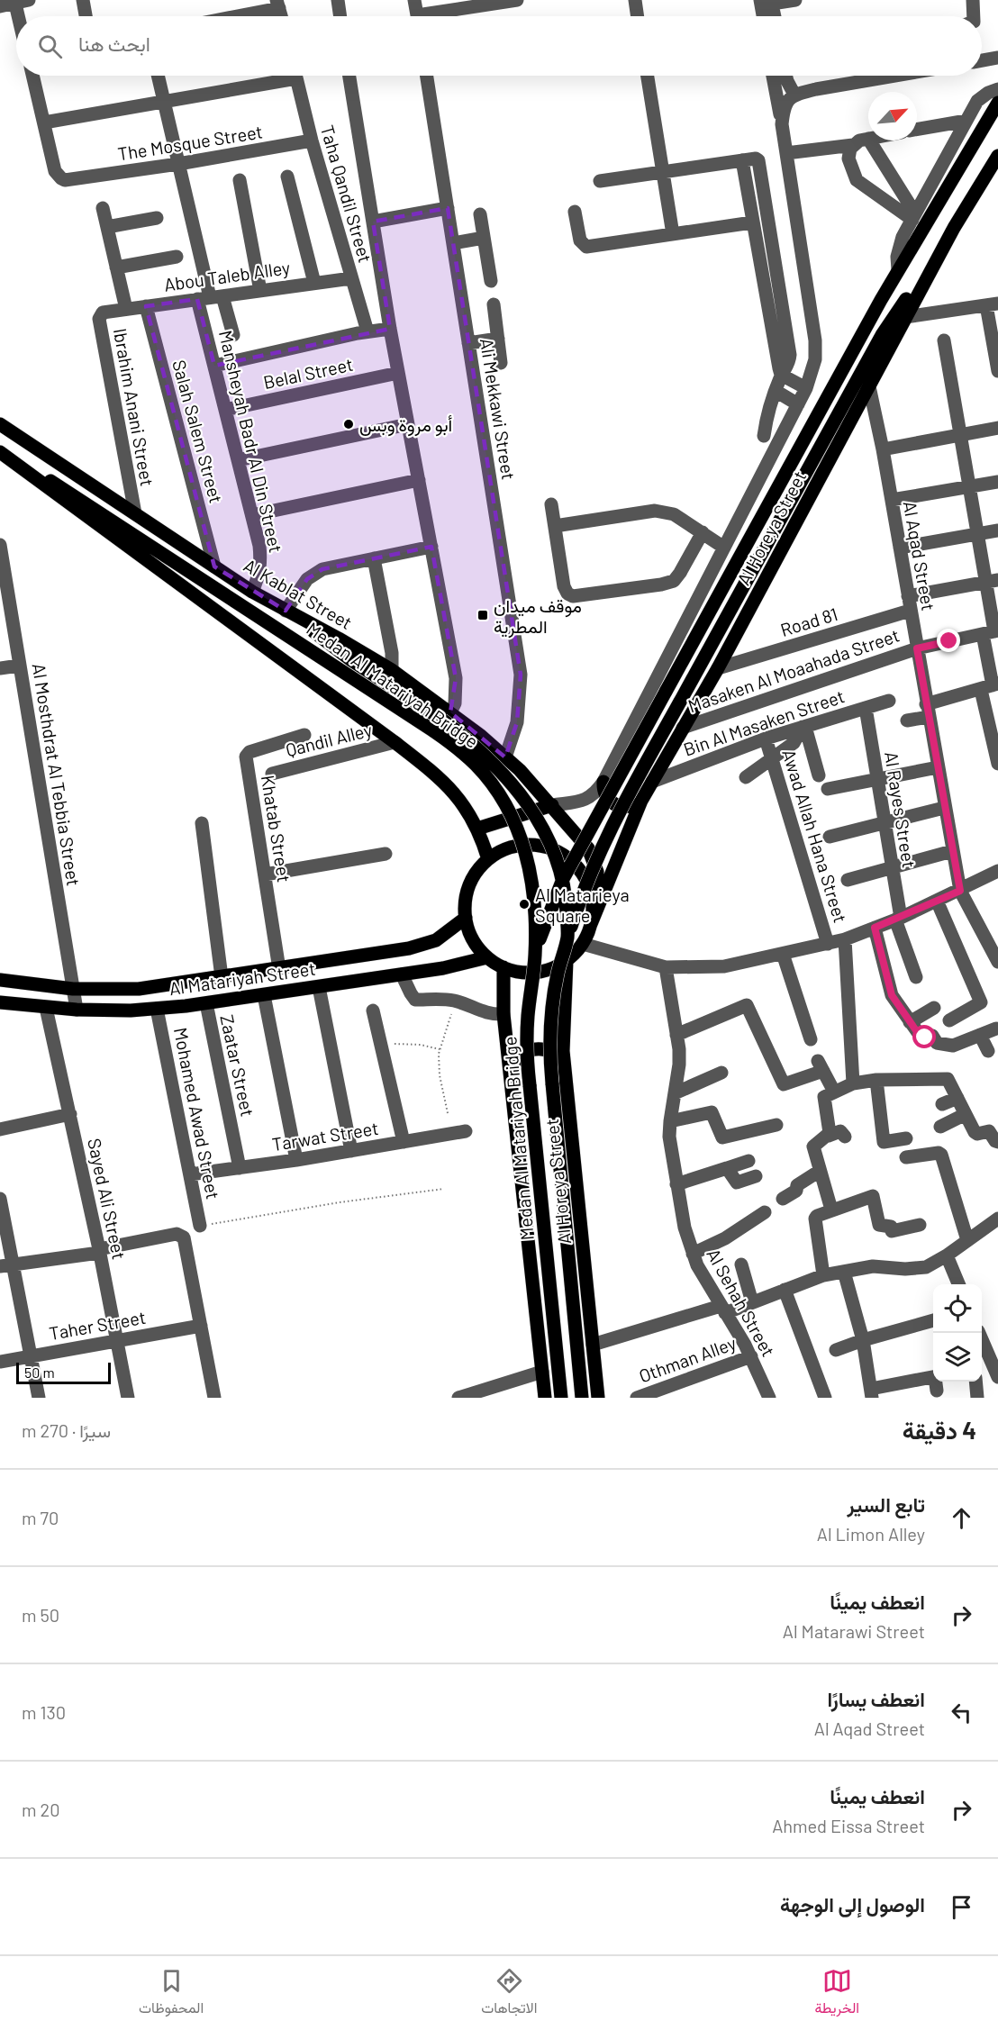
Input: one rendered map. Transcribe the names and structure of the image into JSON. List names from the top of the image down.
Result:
{
  "streets": {
    "main road": [
      "Al Horeya Street",
      "Al Kablat Street",
      "Medan Al Matariyah Bridge",
      "Al Matariyah Street"
    ],
    "street": [
      "The Mosque Street",
      "Taha Qandil Street",
      "Abou Taleb Alley",
      "Belal Street",
      "Ibrahim Anani Street",
      "Ali Mekkawi Street",
      "Salah Salem Street",
      "Mansheyah Badr Al Din Street",
      "Al Aqad Street",
      "Road 81",
      "Masaken Al Moaahada Street",
      "Bin Al Masaken Street",
      "Qandil Alley",
      "Al Mosthdrat Al Tebbia Street",
      "Al Rayes Street",
      "Khatab Street",
      "Awad Allah Hana Street",
      "Zaatar Street",
      "Mohamed Awad Street",
      "Tarwat Street",
      "Sayed Ali Street",
      "Al Sehah Street",
      "Taher Street",
      "Othman Alley"
    ]
  },
  "crossings": [
    ["The Mosque Street", "Taha Qandil Street"],
    ["Taha Qandil Street", "Abou Taleb Alley"],
    ["Abou Taleb Alley", "Ibrahim Anani Street"],
    ["Abou Taleb Alley", "Salah Salem Street"],
    ["Abou Taleb Alley", "Mansheyah Badr Al Din Street"],
    ["Belal Street", "Mansheyah Badr Al Din Street"],
    ["Ibrahim Anani Street", "Al Kablat Street"],
    ["Ali Mekkawi Street", "Al Kablat Street"],
    ["Salah Salem Street", "Al Kablat Street"],
    ["Mansheyah Badr Al Din Street", "Al Kablat Street"],
    ["Al Horeya Street", "Al Aqad Street"],
    ["Al Horeya Street", "Al Kablat Street"],
    ["Al Horeya Street", "Road 81"],
    ["Al Horeya Street", "Masaken Al Moaahada Street"],
    ["Al Horeya Street", "Bin Al Masaken Street"],
    ["Al Horeya Street", "Al Matariyah Street"],
    ["Al Aqad Street", "Road 81"],
    ["Al Aqad Street", "Masaken Al Moaahada Street"],
    ["Al Kablat Street", "Medan Al Matariyah Bridge"],
    ["Al Kablat Street", "Al Matariyah Street"],
    ["Bin Al Masaken Street", "Al Rayes Street"],
    ["Bin Al Masaken Street", "Awad Allah Hana Street"],
    ["Al Mosthdrat Al Tebbia Street", "Al Matariyah Street"],
    ["Khatab Street", "Al Matariyah Street"],
    ["Al Matariyah Street", "Zaatar Street"],
    ["Al Matariyah Street", "Mohamed Awad Street"],
    ["Al Matariyah Street", "Sayed Ali Street"],
    ["Zaatar Street", "Tarwat Street"],
    ["Mohamed Awad Street", "Tarwat Street"],
    ["Sayed Ali Street", "Taher Street"],
    ["Al Sehah Street", "Othman Alley"]
  ],
  "places": {
    "other": ["أبو مروة وبس", "Al Matarieya Square"],
    "transit": ["موقف ميدان المطرية"]
  },
  "scale_bar": "50 m",
  "north": "top right",
  "page": {
    "search": "ابحث هنا",
    "scale": "50 m",
    "heading": ["4 دقيقة", "سيرًا · 270 m"],
    "list": [
      ["تابع السير", "Al Limon Alley", "70 m"],
      ["انعطف يمينًا", "Al Matarawi Street", "50 m"],
      ["انعطف يسارًا", "Al Aqad Street", "130 m"],
      ["انعطف يمينًا", "Ahmed Eissa Street", "20 m"],
      "الوصول إلى الوجهة"
    ],
    "nav": ["الخريطة", "الاتجاهات", "المحفوظات"]
  }
}
